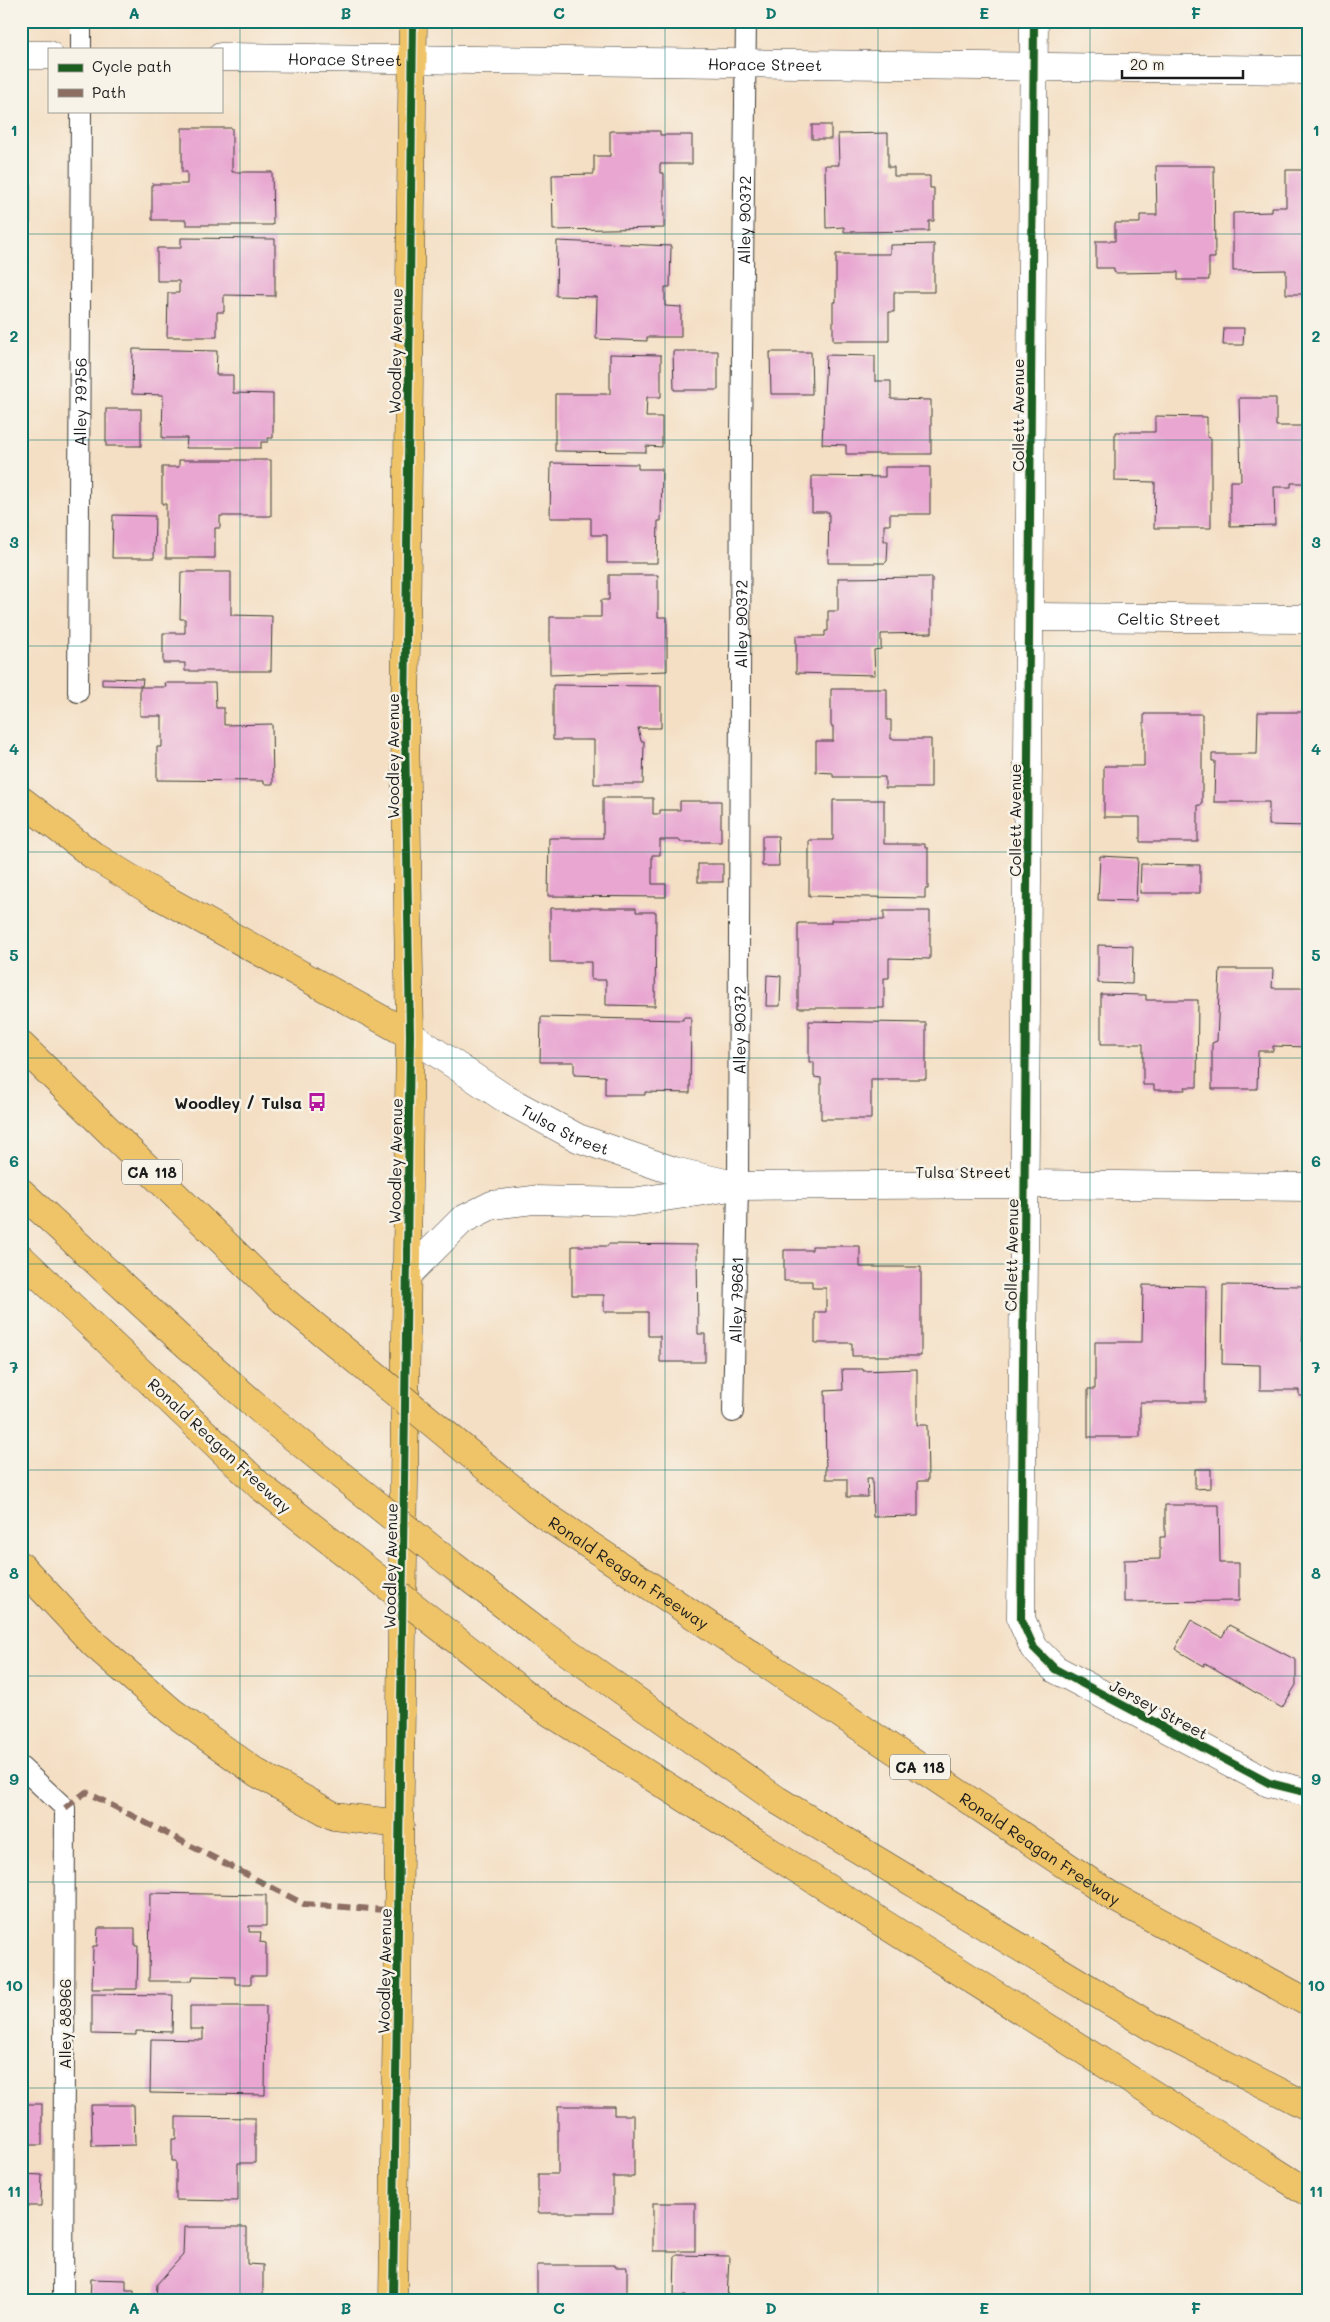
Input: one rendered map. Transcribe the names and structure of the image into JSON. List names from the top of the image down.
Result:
{
  "streets": {
    "main road": ["Woodley Avenue", "CA 118", "Ronald Reagan Freeway"],
    "street": [
      "Horace Street",
      "Collett Avenue",
      "Celtic Street",
      "Tulsa Street",
      "Jersey Street"
    ],
    "lane": [
      "Alley 90372",
      "Alley 79756",
      "Alley 79681",
      "Alley 88966"
    ]
  },
  "crossings": [
    ["Horace Street", "Alley 90372"],
    ["Horace Street", "Woodley Avenue"],
    ["Horace Street", "Collett Avenue"],
    ["Alley 90372", "Tulsa Street"],
    ["Alley 90372", "Alley 79681"],
    ["Woodley Avenue", "Tulsa Street"],
    ["Collett Avenue", "Celtic Street"],
    ["Collett Avenue", "Tulsa Street"],
    ["Collett Avenue", "Jersey Street"],
    ["Tulsa Street", "Alley 79681"]
  ],
  "places": {
    "bus stop": ["Woodley / Tulsa"]
  },
  "legend": ["Cycle path", "Path"],
  "scale_bar": "20 m",
  "grid": {
    "columns": [
      "A",
      "B",
      "C",
      "D",
      "E",
      "F"
    ],
    "rows": [
      "1",
      "2",
      "3",
      "4",
      "5",
      "6",
      "7",
      "8",
      "9",
      "10",
      "11"
    ]
  }
}
